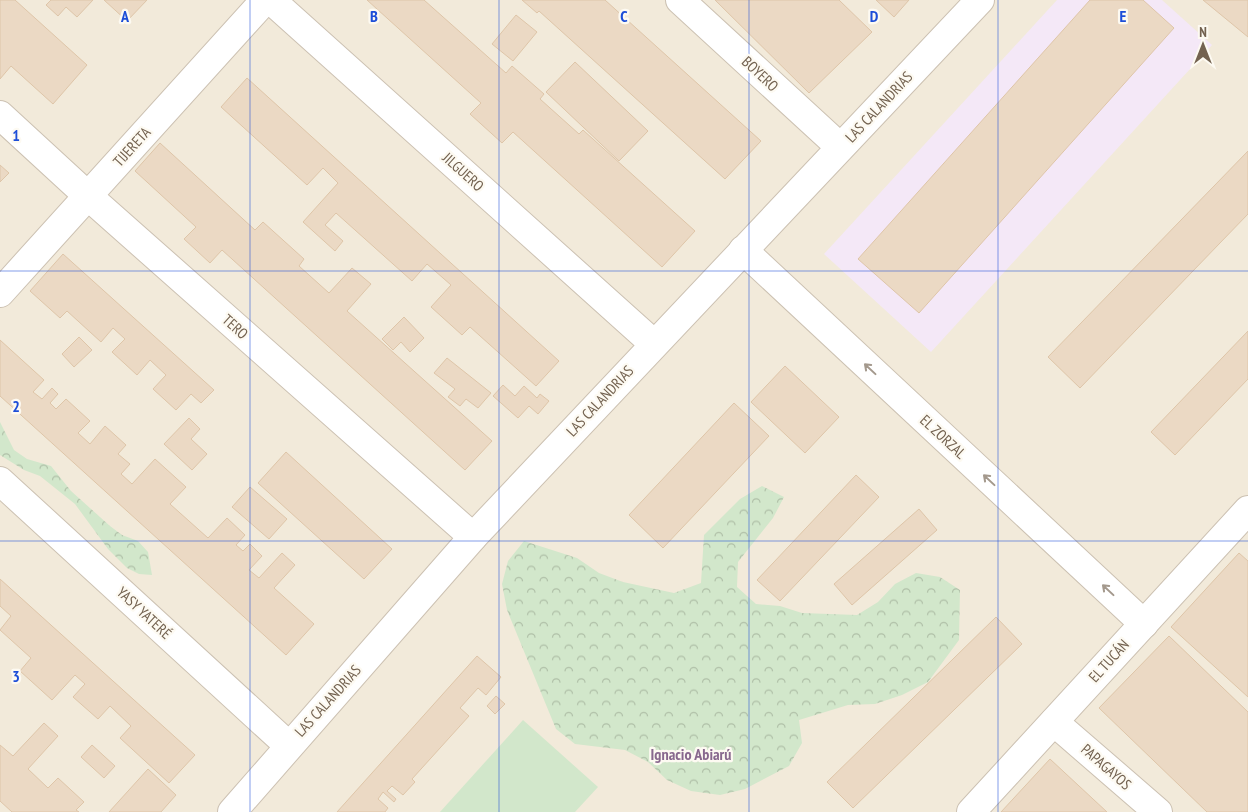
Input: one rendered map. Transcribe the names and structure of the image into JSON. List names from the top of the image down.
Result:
{
  "streets": {
    "street": [
      "BOYERO",
      "LAS CALANDRIAS",
      "TIJERETA",
      "JILGUERO",
      "TERO",
      "EL ZORZAL",
      "YASY YATERÉ",
      "EL TUCÁN",
      "PAPAGAYOS"
    ]
  },
  "crossings": [
    ["BOYERO", "LAS CALANDRIAS"],
    ["LAS CALANDRIAS", "JILGUERO"],
    ["LAS CALANDRIAS", "TERO"],
    ["LAS CALANDRIAS", "EL ZORZAL"],
    ["LAS CALANDRIAS", "YASY YATERÉ"],
    ["TIJERETA", "TERO"],
    ["EL ZORZAL", "EL TUCÁN"],
    ["EL TUCÁN", "PAPAGAYOS"]
  ],
  "one_way": ["EL ZORZAL"],
  "districts": ["Ignacio Abiarú"],
  "north": "top",
  "grid": {
    "columns": [
      "A",
      "B",
      "C",
      "D",
      "E"
    ],
    "rows": ["1", "2", "3"]
  }
}
